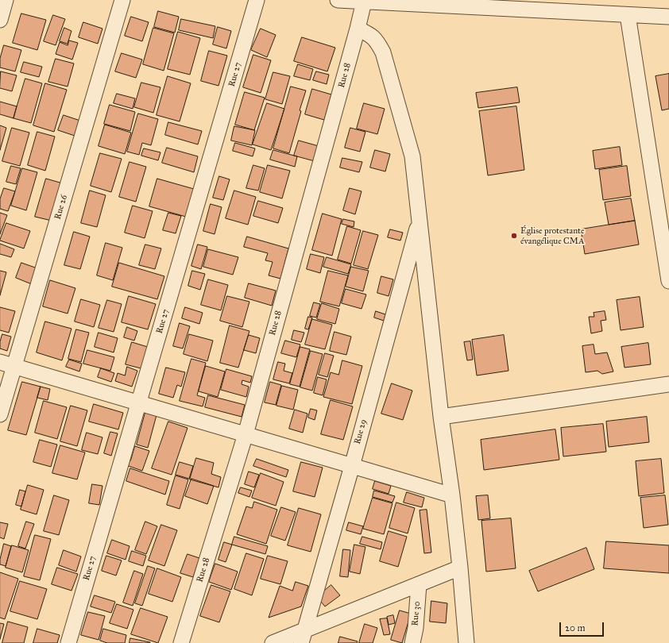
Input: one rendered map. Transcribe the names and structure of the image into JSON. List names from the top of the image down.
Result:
{
  "streets": {
    "street": [
      "Rue 27",
      "Rue 28",
      "Rue 26",
      "Rue 29",
      "Rue 30"
    ]
  },
  "places": ["Église protestante évangélique CMA"],
  "scale_bar": "20 m"
}
